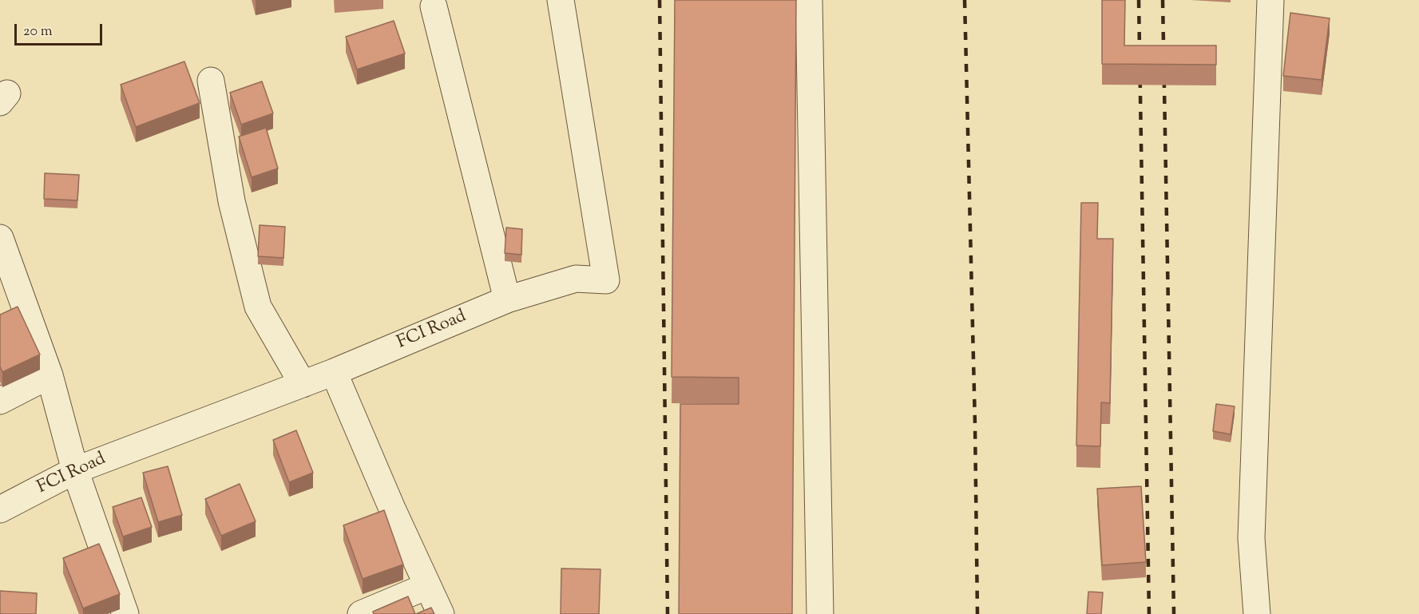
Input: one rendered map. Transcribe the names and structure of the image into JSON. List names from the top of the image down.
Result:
{
  "streets": {
    "street": ["FCI Road"]
  },
  "scale_bar": "20 m"
}
